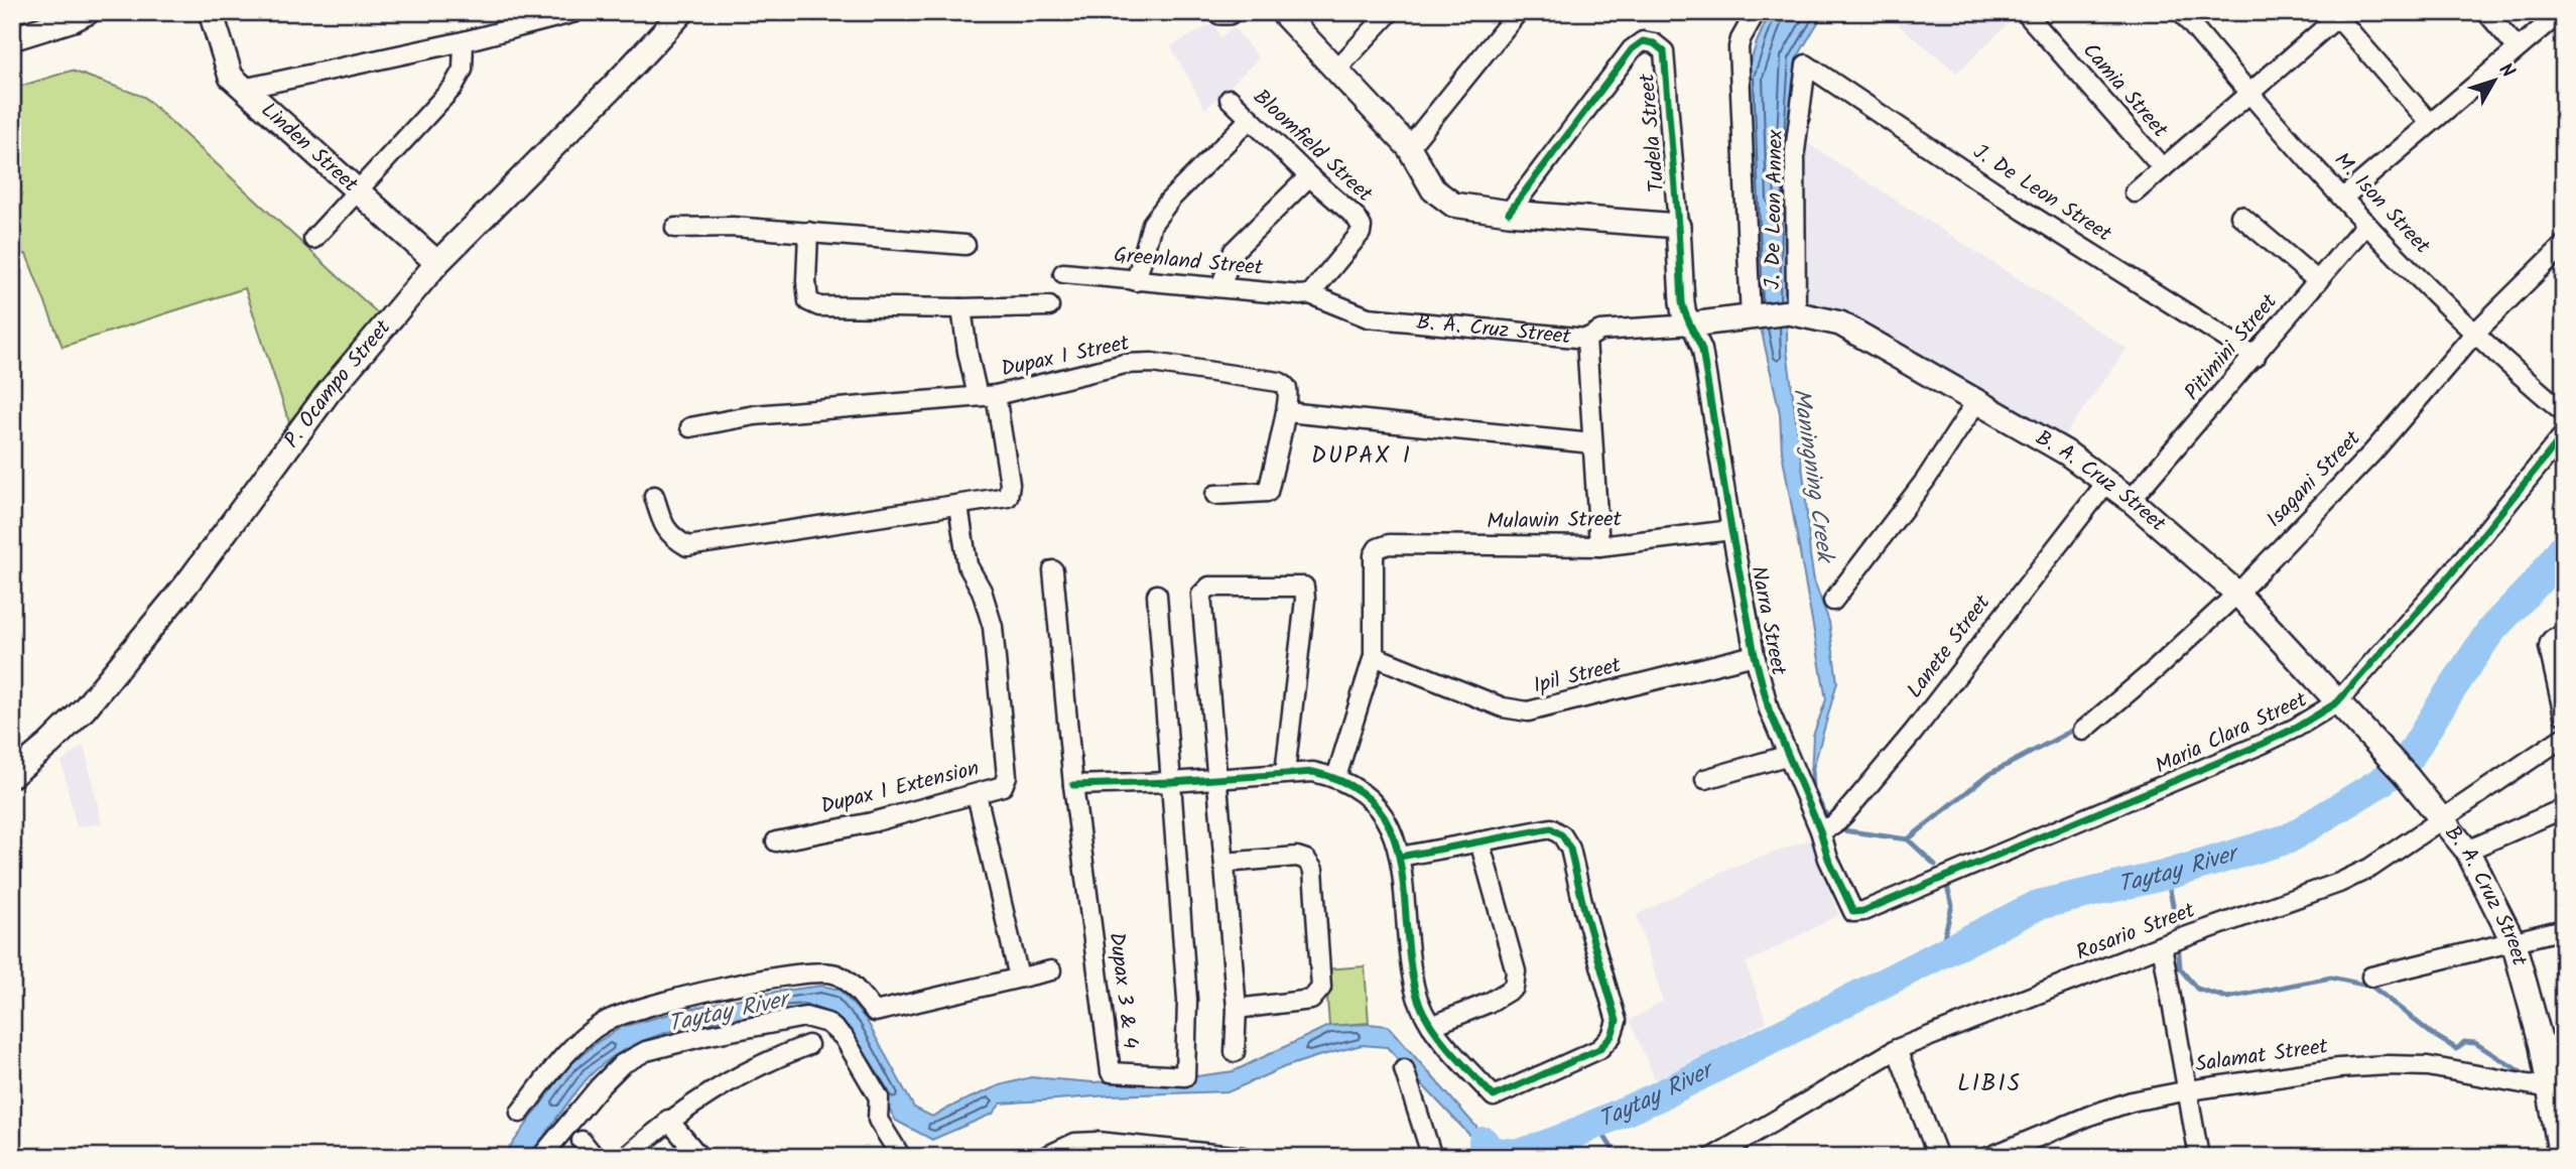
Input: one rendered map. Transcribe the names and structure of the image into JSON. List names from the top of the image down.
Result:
{
  "streets": {
    "street": [
      "Camia Street",
      "Tudela Street",
      "Bloomfield Street",
      "Linden Street",
      "J. De Leon Street",
      "M. Ison Street",
      "J. De Leon Annex",
      "Greenland Street",
      "B. A. Cruz Street",
      "Pitimini Street",
      "Dupax I Street",
      "P. Ocampo Street",
      "Isagani Street",
      "Mulawin Street",
      "Narra Street",
      "Lanete Street",
      "Ipil Street",
      "Maria Clara Street",
      "Dupax 1 Extension",
      "Rosario Street",
      "Dupax 3 & 4",
      "Salamat Street"
    ]
  },
  "crossings": [
    ["Tudela Street", "B. A. Cruz Street"],
    ["Tudela Street", "Narra Street"],
    ["Bloomfield Street", "Greenland Street"],
    ["Bloomfield Street", "B. A. Cruz Street"],
    ["Linden Street", "P. Ocampo Street"],
    ["J. De Leon Street", "J. De Leon Annex"],
    ["J. De Leon Street", "Pitimini Street"],
    ["M. Ison Street", "Pitimini Street"],
    ["M. Ison Street", "Isagani Street"],
    ["J. De Leon Annex", "B. A. Cruz Street"],
    ["Greenland Street", "B. A. Cruz Street"],
    ["B. A. Cruz Street", "Pitimini Street"],
    ["B. A. Cruz Street", "Isagani Street"],
    ["B. A. Cruz Street", "Narra Street"],
    ["B. A. Cruz Street", "Lanete Street"],
    ["B. A. Cruz Street", "Maria Clara Street"],
    ["B. A. Cruz Street", "Rosario Street"],
    ["B. A. Cruz Street", "Salamat Street"],
    ["Mulawin Street", "Narra Street"],
    ["Mulawin Street", "Ipil Street"],
    ["Narra Street", "Lanete Street"],
    ["Narra Street", "Ipil Street"],
    ["Narra Street", "Maria Clara Street"]
  ],
  "districts": ["DUPAX I", "LIBIS"],
  "water": ["Maningning Creek", "Taytay River"],
  "north": "top right"
}
